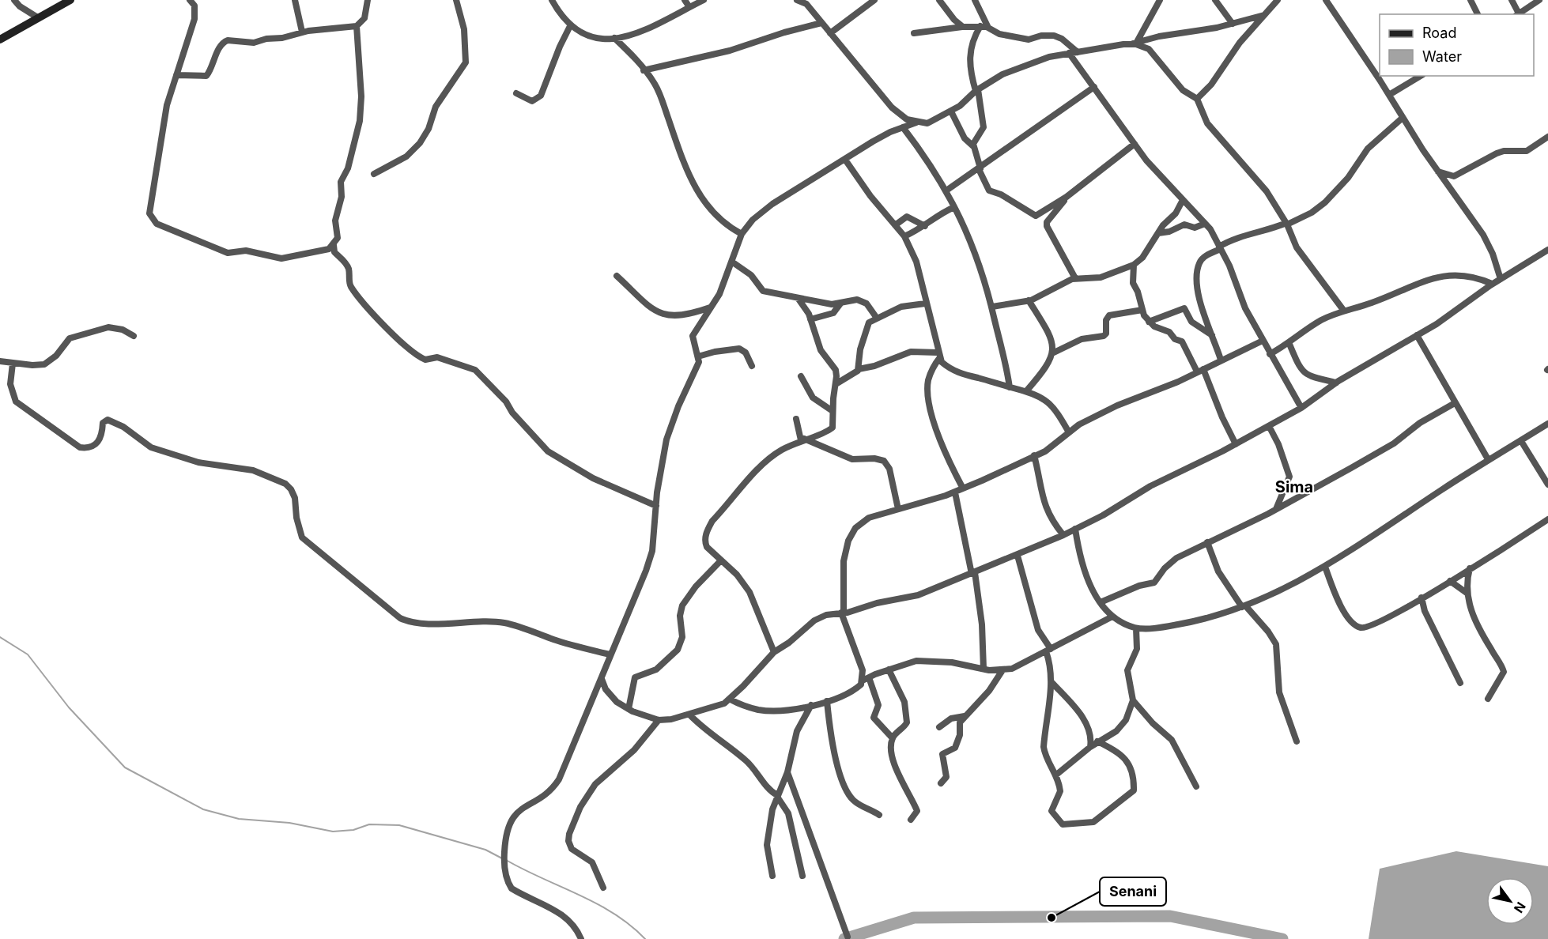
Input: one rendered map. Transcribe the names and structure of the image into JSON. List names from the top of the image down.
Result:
{
  "districts": ["Sima"],
  "places": ["Senani"],
  "legend": ["Road", "Water"],
  "north": "bottom right"
}
